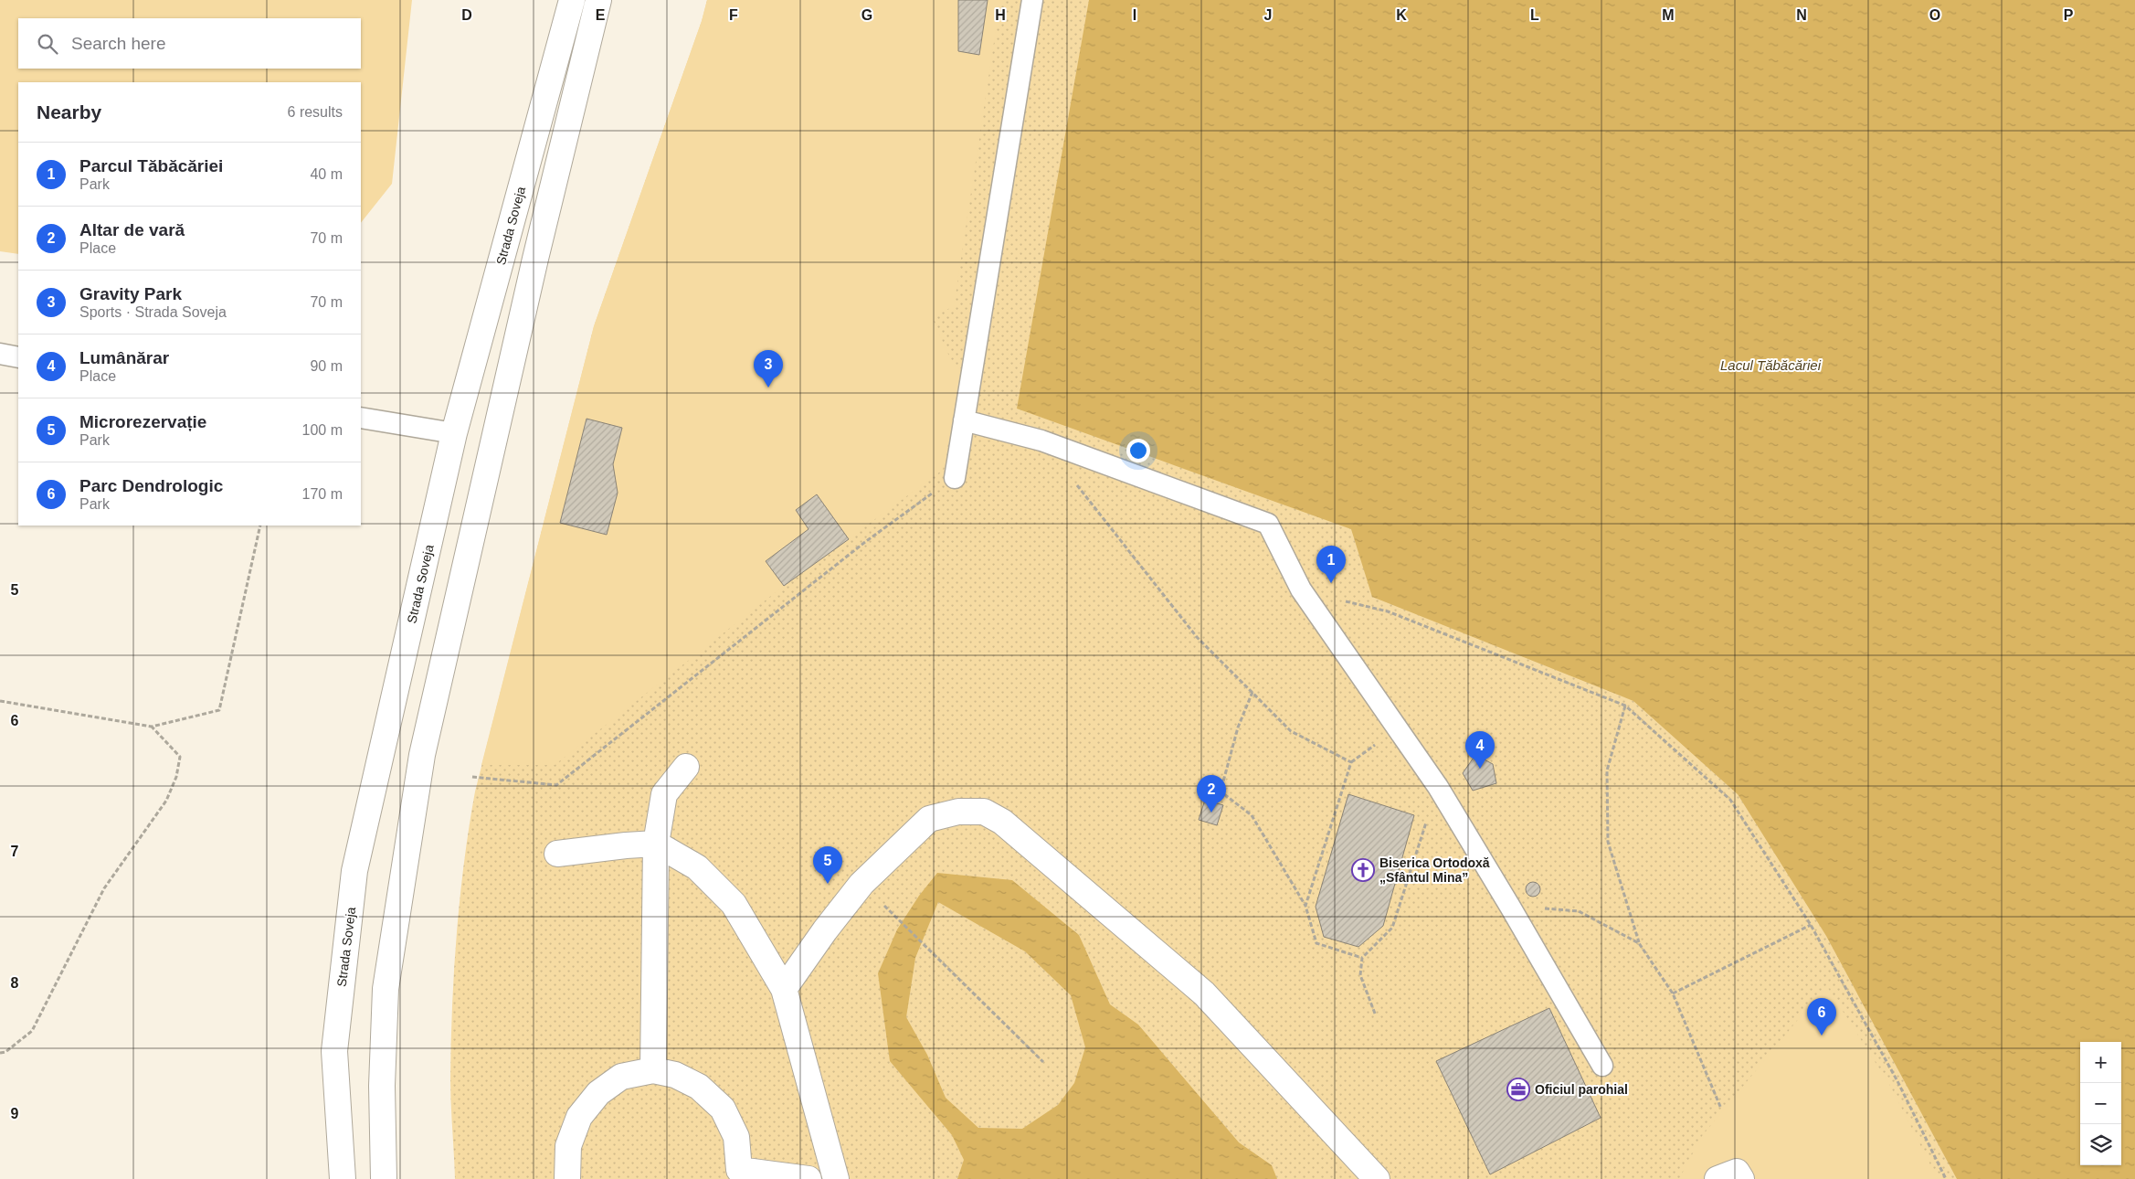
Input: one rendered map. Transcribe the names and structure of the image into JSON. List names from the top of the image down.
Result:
{
  "streets": {
    "main road": ["Strada Soveja"]
  },
  "water": ["Lacul Tăbăcăriei"],
  "places": {
    "church": ["Biserica Ortodoxă „Sfântul Mina”"],
    "office": ["Oficiul parohial"]
  },
  "page": {
    "search": "Search here",
    "heading": ["Nearby", "6 results"],
    "list": [
      {
        "mark": "1",
        "name": "Parcul Tăbăcăriei",
        "note": "Park",
        "value": "40 m"
      },
      {
        "mark": "2",
        "name": "Altar de vară",
        "note": "Place",
        "value": "70 m"
      },
      {
        "mark": "3",
        "name": "Gravity Park",
        "note": "Sports · Strada Soveja",
        "value": "70 m"
      },
      {
        "mark": "4",
        "name": "Lumânărar",
        "note": "Place",
        "value": "90 m"
      },
      {
        "mark": "5",
        "name": "Microrezervație",
        "note": "Park",
        "value": "100 m"
      },
      {
        "mark": "6",
        "name": "Parc Dendrologic",
        "note": "Park",
        "value": "170 m"
      }
    ],
    "pins": [
      "3",
      "1",
      "4",
      "2",
      "5",
      "6"
    ],
    "map_buttons": ["+", "−"]
  },
  "grid": {
    "columns": [
      "D",
      "E",
      "F",
      "G",
      "H",
      "I",
      "J",
      "K",
      "L",
      "M",
      "N",
      "O",
      "P"
    ],
    "rows": [
      "5",
      "6",
      "7",
      "8",
      "9"
    ]
  }
}
